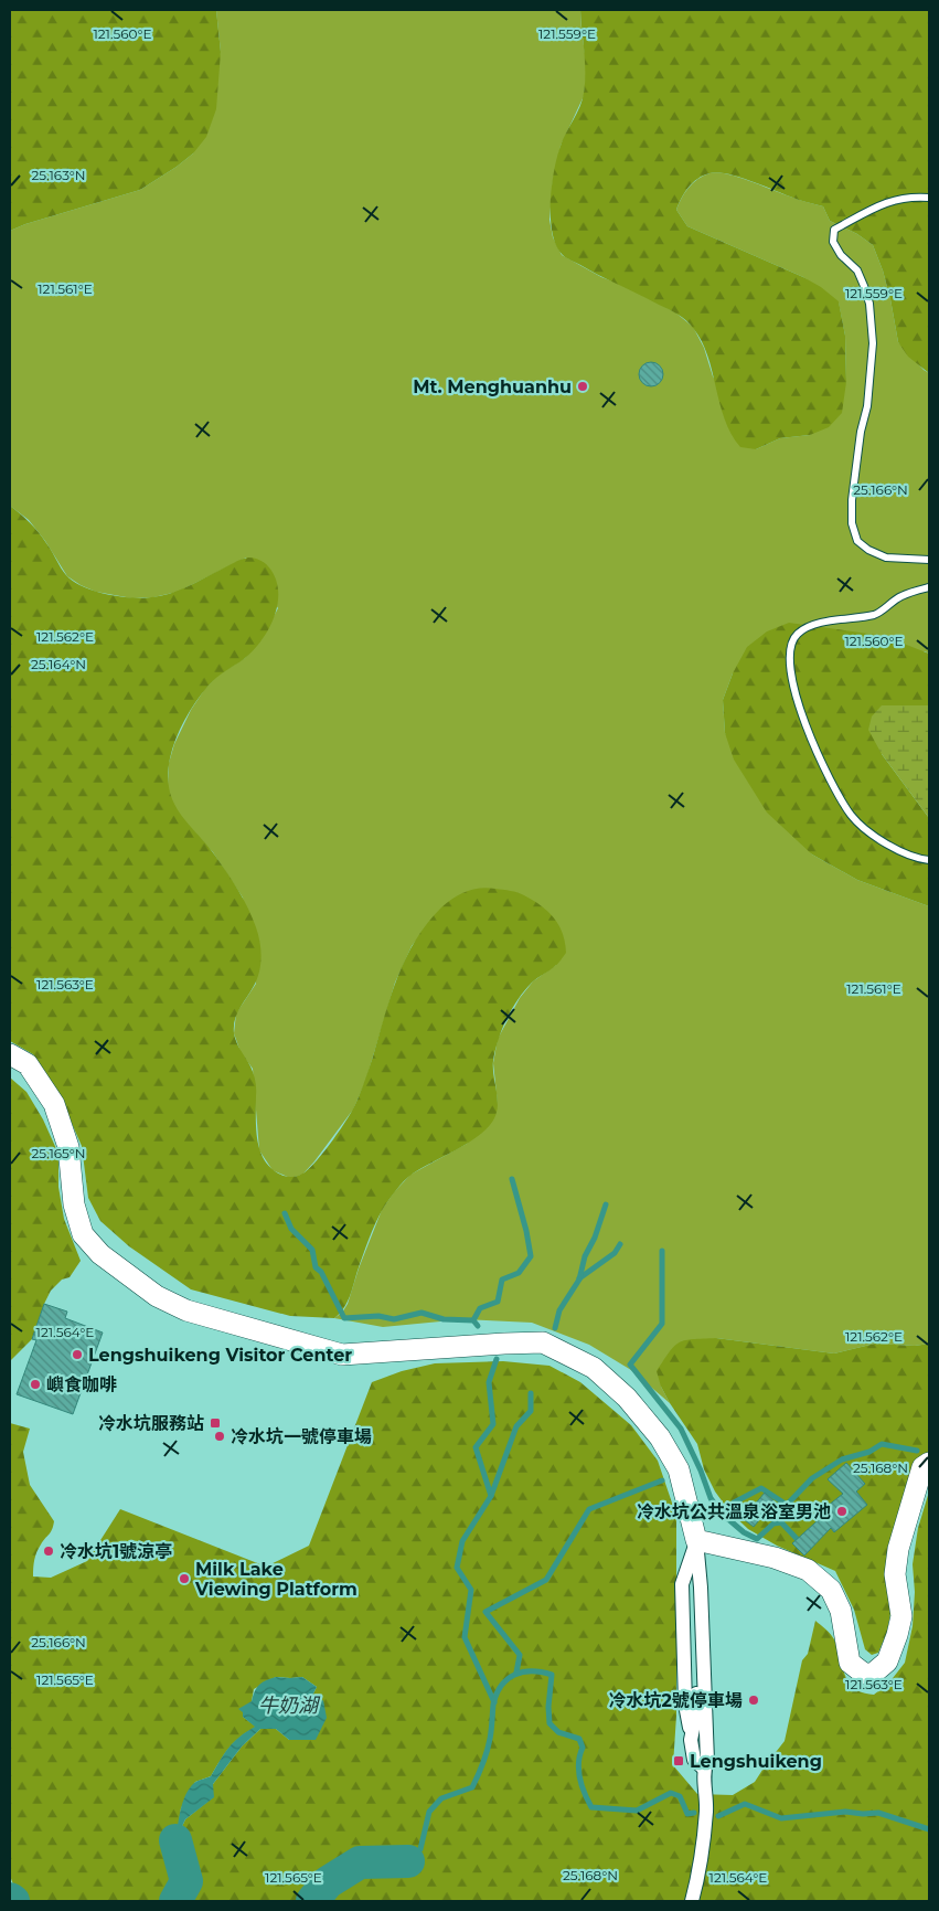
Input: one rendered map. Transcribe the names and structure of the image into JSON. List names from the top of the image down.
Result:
{
  "water": ["牛奶湖"],
  "places": {
    "other": [
      "Mt. Menghuanhu",
      "Lengshuikeng Visitor Center",
      "嶼食咖啡",
      "冷水坑一號停車場",
      "冷水坑公共溫泉浴室男池",
      "冷水坑1號涼亭",
      "Milk Lake Viewing Platform",
      "冷水坑2號停車場"
    ],
    "transit": ["冷水坑服務站", "Lengshuikeng"]
  },
  "coordinates": [
    "121.560°E",
    "121.559°E",
    "25.163°N",
    "121.561°E",
    "25.166°N",
    "121.562°E",
    "25.164°N",
    "121.563°E",
    "25.165°N",
    "121.564°E",
    "25.168°N",
    "121.565°E"
  ]
}
